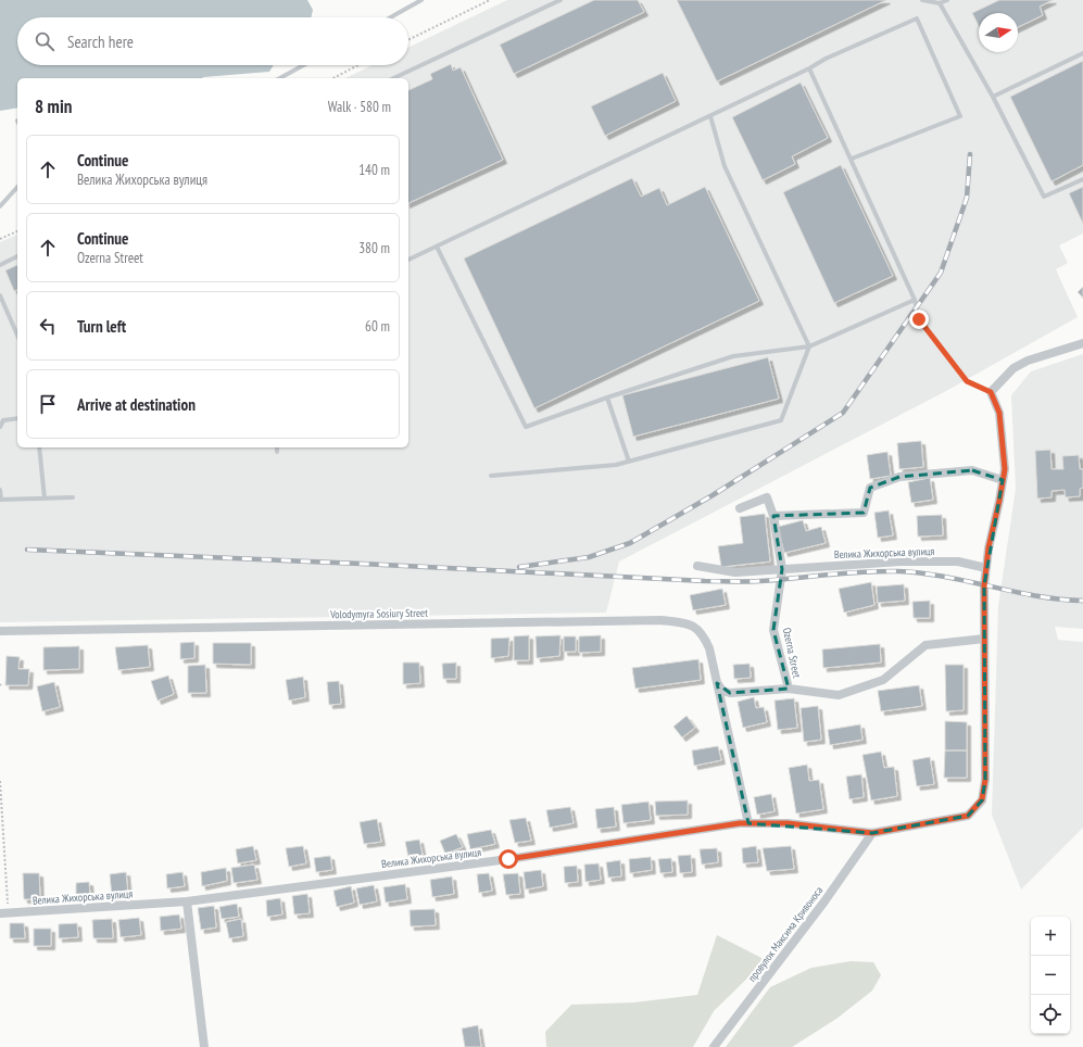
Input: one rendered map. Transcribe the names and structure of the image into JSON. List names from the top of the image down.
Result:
{
  "streets": {
    "street": [
      "Велика Жихорська вулиця",
      "Volodymyra Sosiury Street",
      "Ozerna Street",
      "провулок Максима Кривоноса"
    ]
  },
  "crossings": [
    ["Велика Жихорська вулиця", "Ozerna Street"],
    ["Volodymyra Sosiury Street", "Ozerna Street"]
  ],
  "north": "right",
  "page": {
    "search": "Search here",
    "heading": ["8 min", "Walk · 580 m"],
    "list": [
      ["Continue", "Велика Жихорська вулиця", "140 m"],
      ["Continue", "Ozerna Street", "380 m"],
      ["Turn left", "60 m"],
      "Arrive at destination"
    ],
    "map_buttons": ["+", "−"]
  }
}
